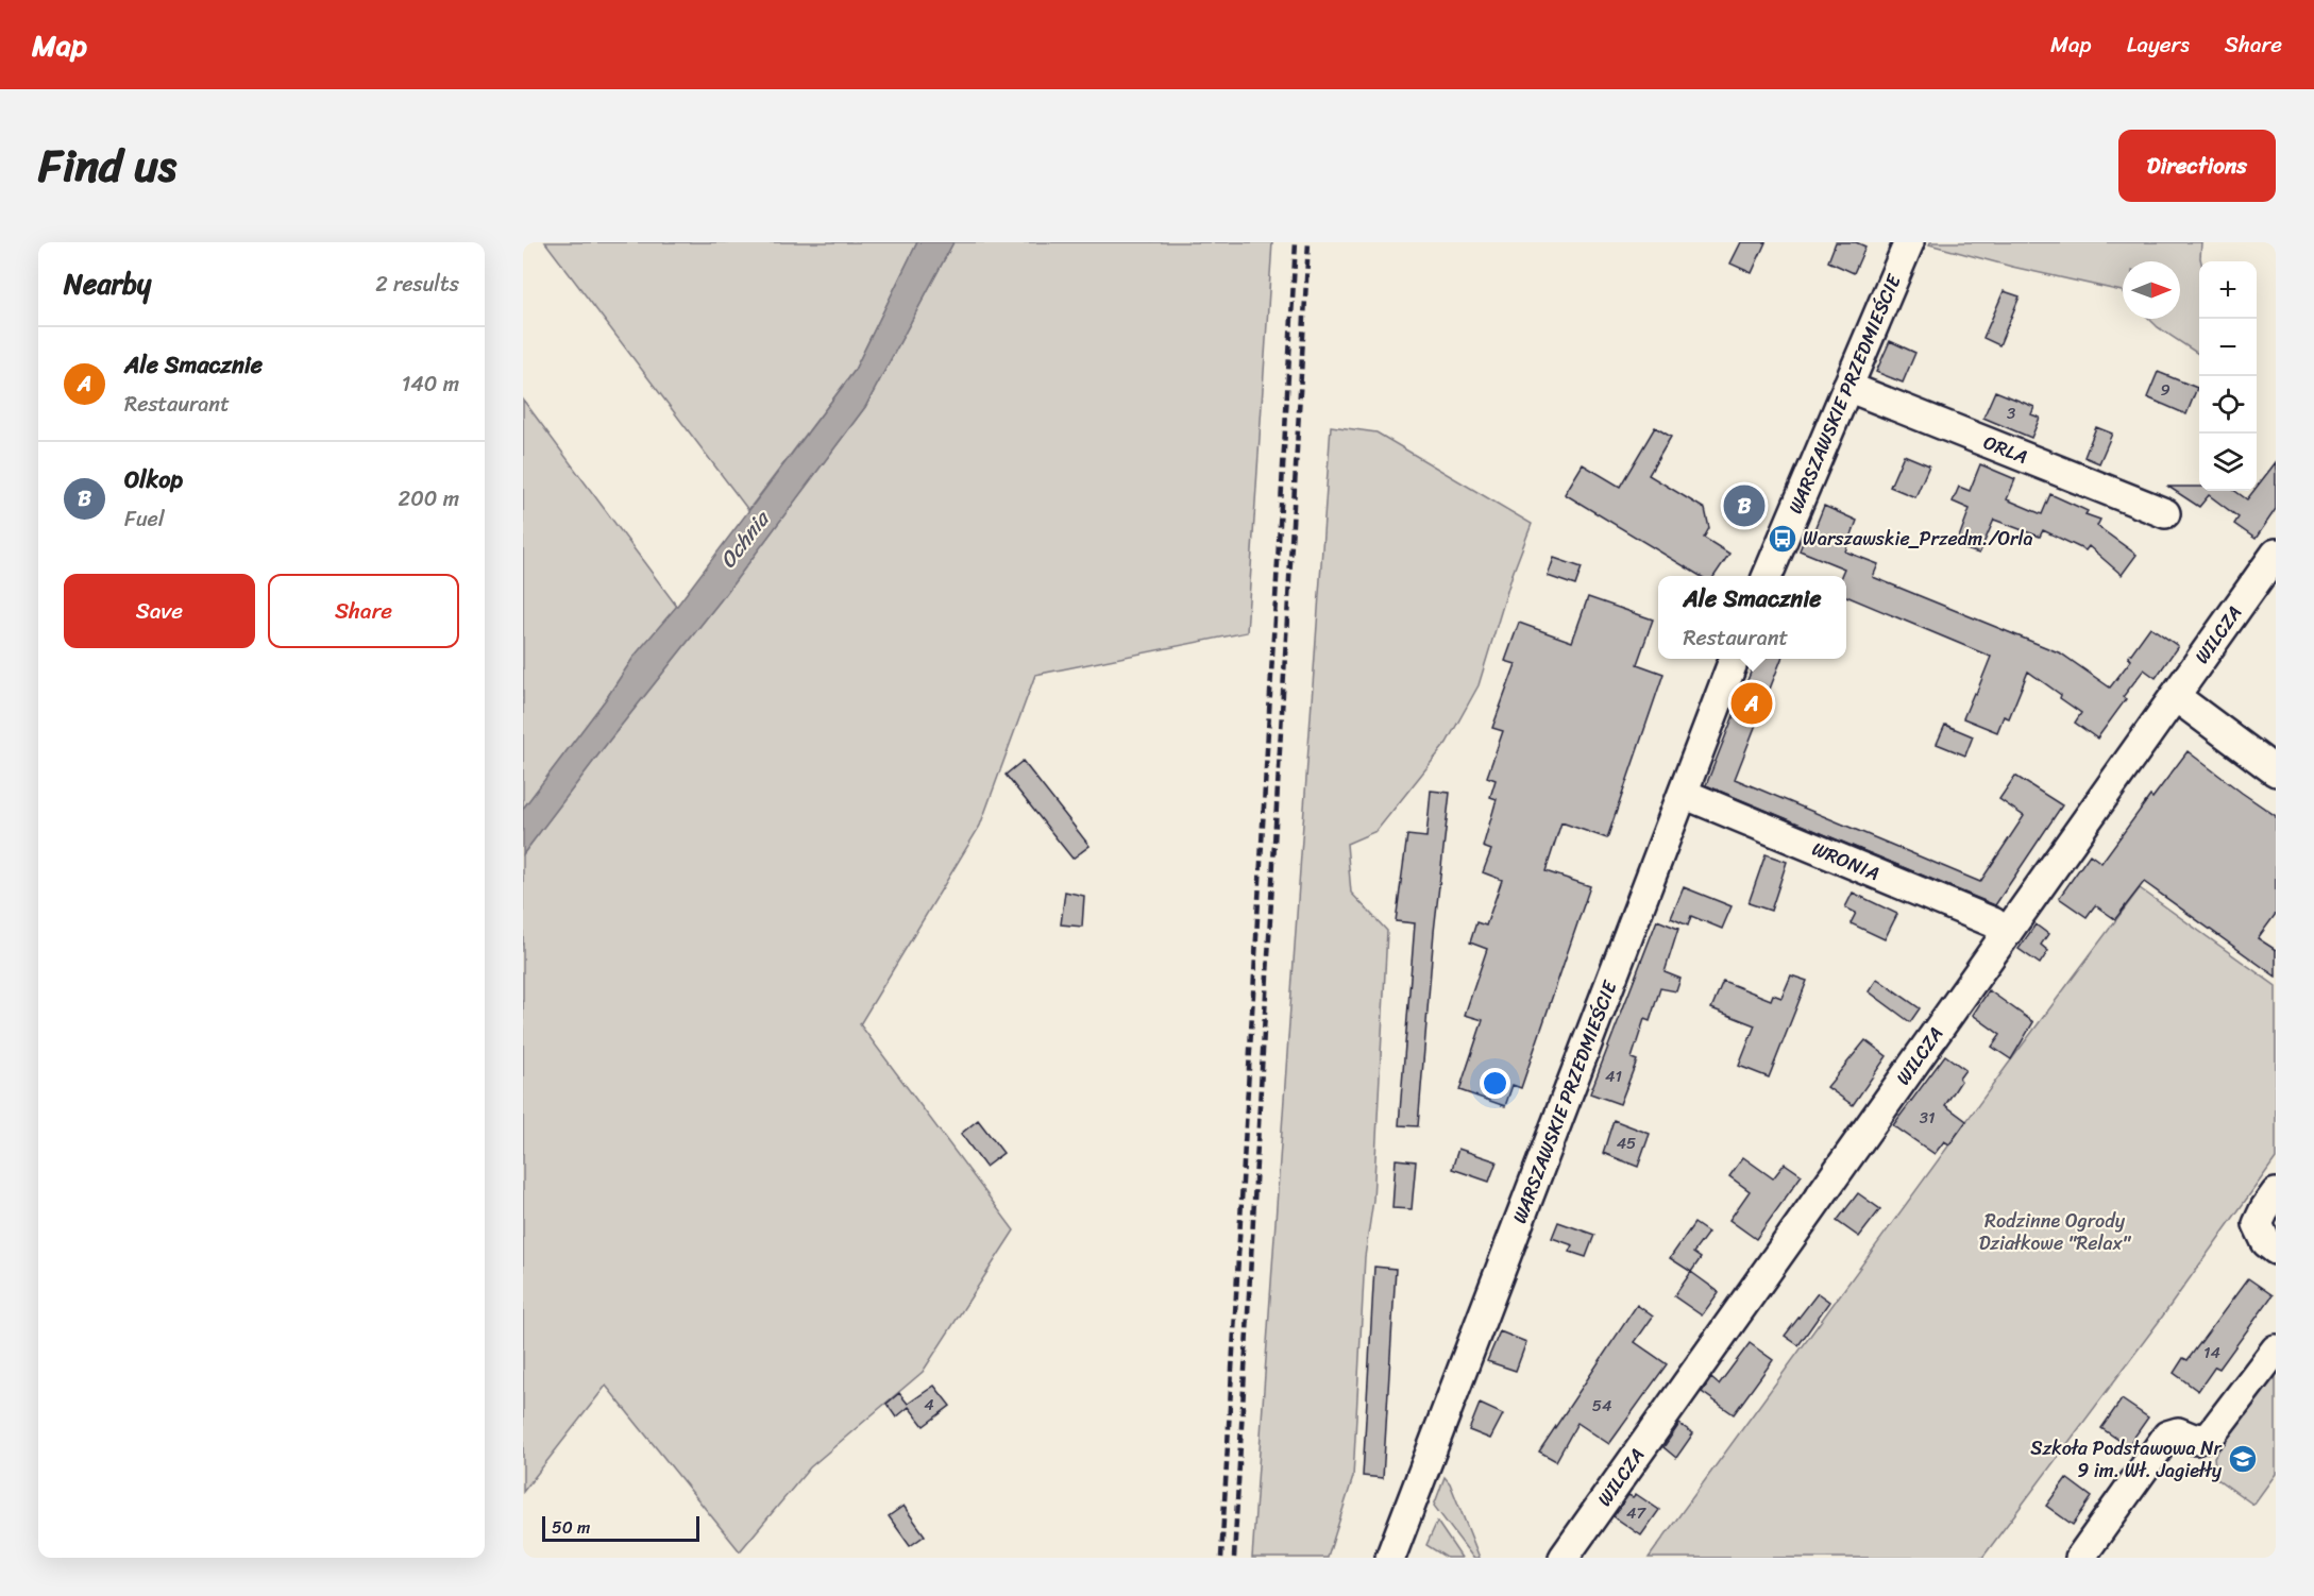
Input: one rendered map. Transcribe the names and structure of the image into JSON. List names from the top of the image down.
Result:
{
  "streets": {
    "street": [
      "WARSZAWSKIE PRZEDMIEŚCIE",
      "ORLA",
      "WILCZA",
      "WRONIA"
    ]
  },
  "crossings": [
    ["WARSZAWSKIE PRZEDMIEŚCIE", "ORLA"],
    ["WARSZAWSKIE PRZEDMIEŚCIE", "WRONIA"],
    ["WILCZA", "WRONIA"]
  ],
  "water": ["Ochnia"],
  "parks": ["Rodzinne Ogrody Działkowe \"Relax\""],
  "places": {
    "bus stop": ["Warszawskie_Przedm./Orla"],
    "school or university": ["Szkoła Podstawowa Nr 9 im. Wł. Jagiełły"]
  },
  "house_numbers": [
    "9",
    "3",
    "41",
    "31",
    "45",
    "14",
    "4",
    "54",
    "47"
  ],
  "scale_bar": "50 m",
  "north": "right",
  "page": {
    "header": "Map",
    "nav": ["Map", "Layers", "Share"],
    "title": "Find us",
    "buttons": [
      "Directions",
      ["Save", "Share"]
    ],
    "heading": ["Nearby", "2 results"],
    "map_buttons": ["+", "−"],
    "list": [
      {
        "mark": "A",
        "name": "Ale Smacznie",
        "note": "Restaurant",
        "value": "140 m"
      },
      {
        "mark": "B",
        "name": "Olkop",
        "note": "Fuel",
        "value": "200 m"
      }
    ],
    "pins": ["B", "A"],
    "popup": ["Ale Smacznie", "Restaurant"],
    "scale": "50 m"
  }
}
